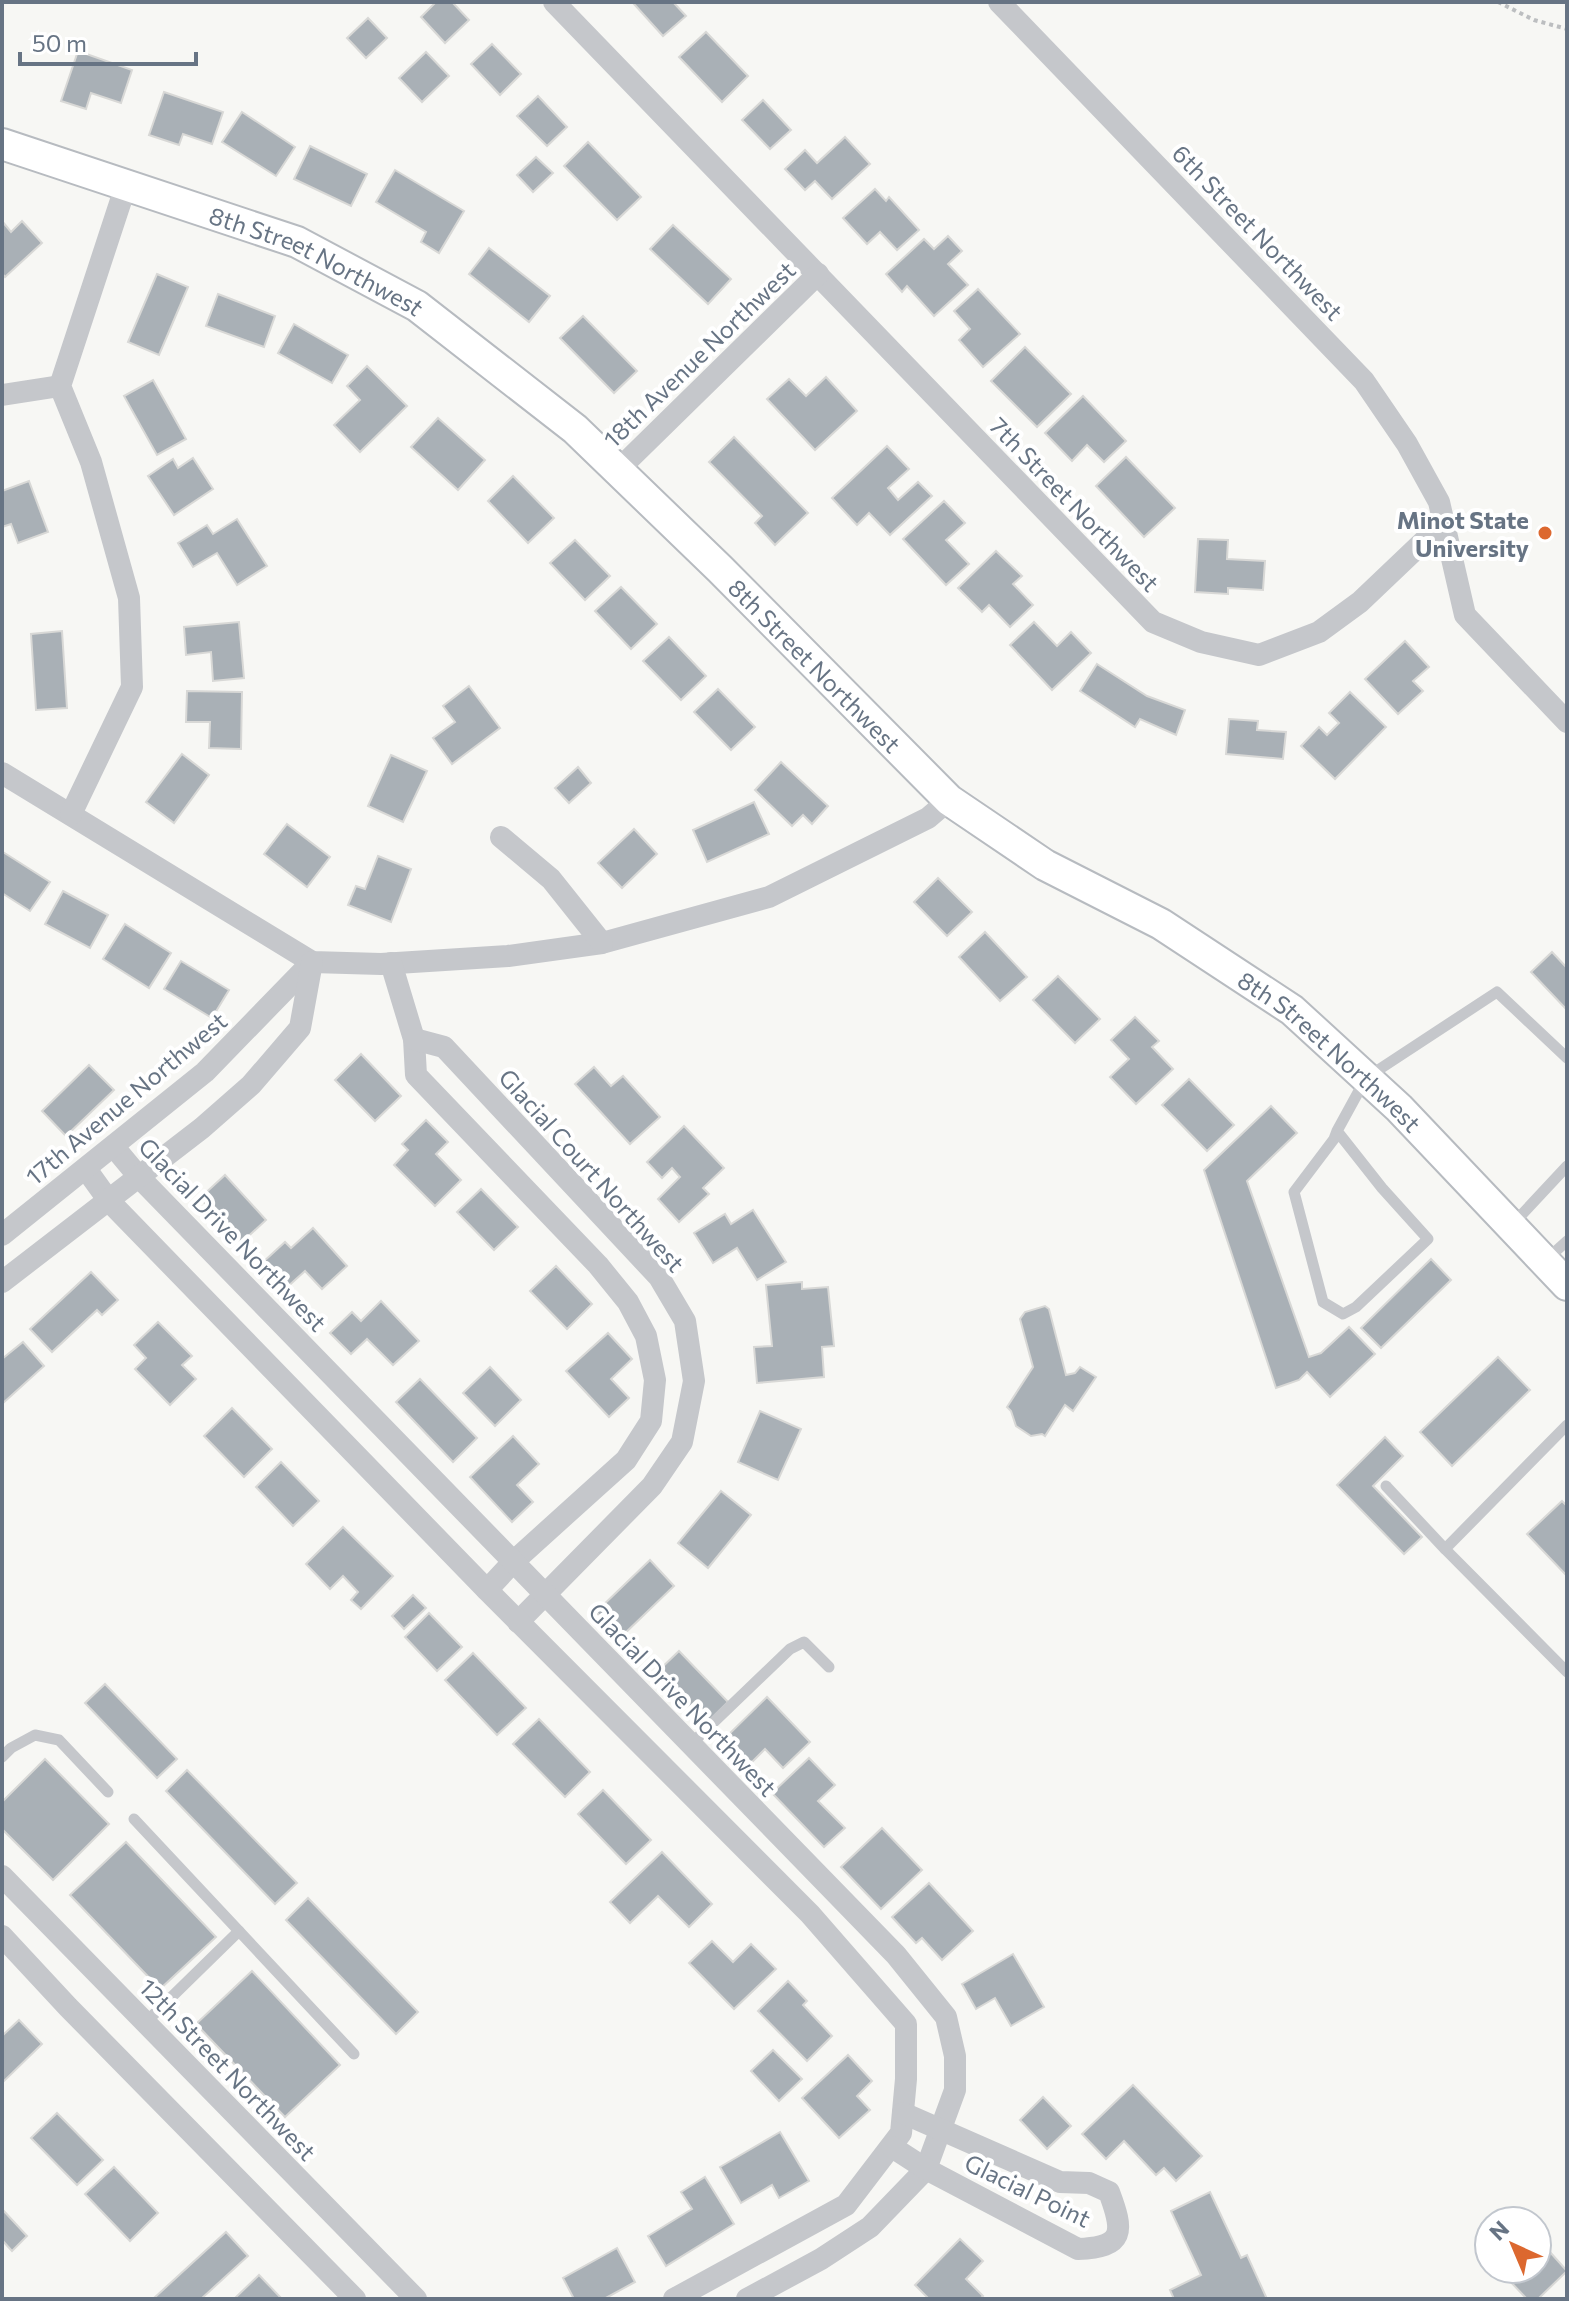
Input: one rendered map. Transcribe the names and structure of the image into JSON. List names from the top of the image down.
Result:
{
  "streets": {
    "street": [
      "6th Street Northwest",
      "8th Street Northwest",
      "18th Avenue Northwest",
      "7th Street Northwest",
      "17th Avenue Northwest",
      "Glacial Court Northwest",
      "Glacial Drive Northwest",
      "12th Street Northwest",
      "Glacial Point"
    ]
  },
  "crossings": [
    ["6th Street Northwest", "7th Street Northwest"],
    ["8th Street Northwest", "18th Avenue Northwest"],
    ["18th Avenue Northwest", "7th Street Northwest"],
    ["17th Avenue Northwest", "Glacial Drive Northwest"],
    ["Glacial Court Northwest", "Glacial Drive Northwest"],
    ["Glacial Drive Northwest", "Glacial Point"]
  ],
  "places": ["Minot State University"],
  "scale_bar": "50 m",
  "north": "top left"
}
